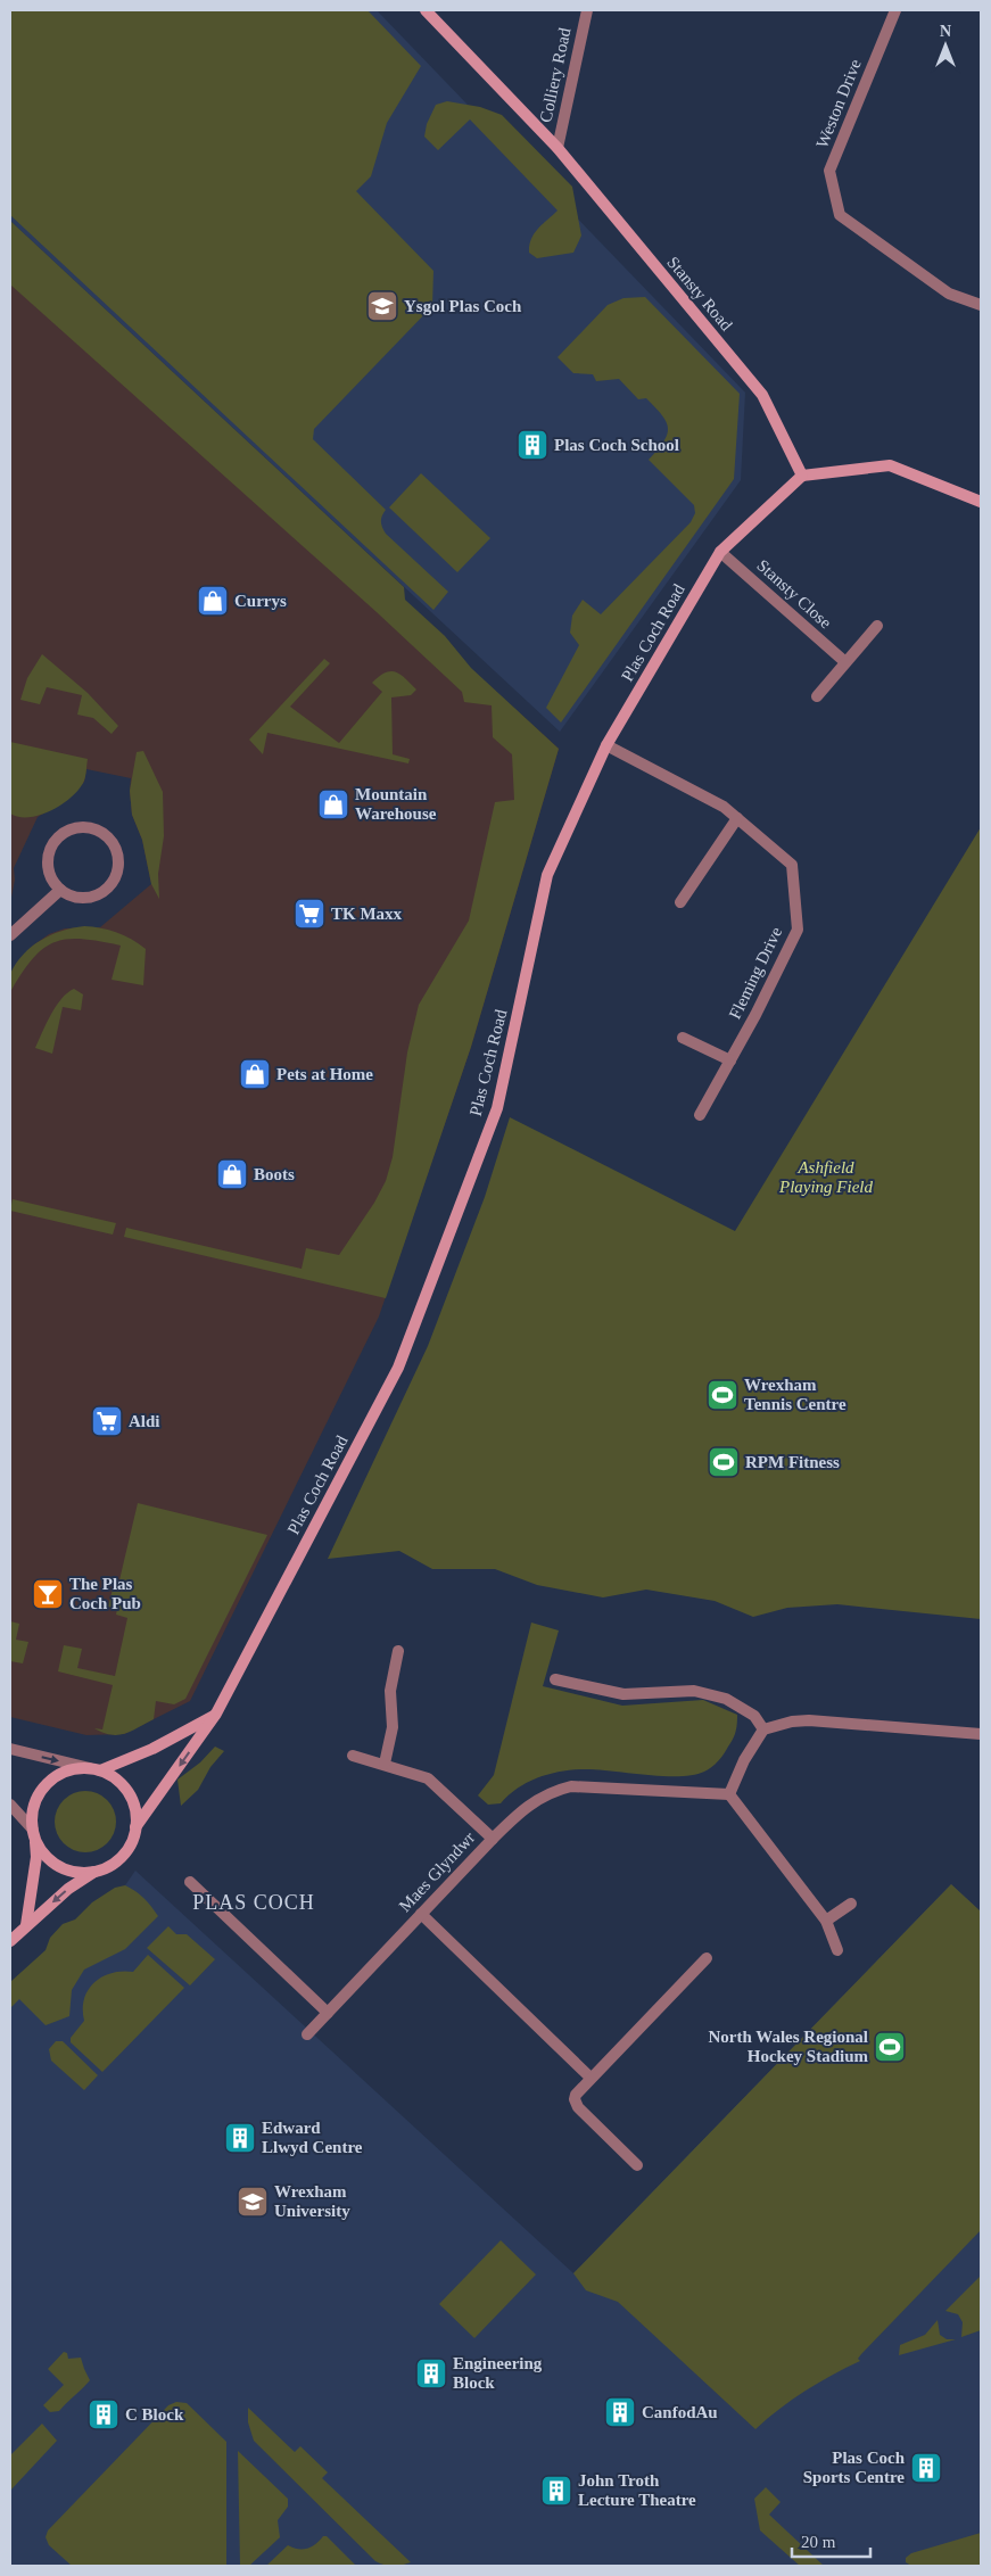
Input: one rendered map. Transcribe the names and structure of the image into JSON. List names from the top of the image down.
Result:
{
  "streets": {
    "main road": ["Stansty Road", "Plas Coch Road"],
    "street": [
      "Colliery Road",
      "Weston Drive",
      "Stansty Close",
      "Fleming Drive",
      "Maes Glyndwr"
    ]
  },
  "crossings": [
    ["Colliery Road", "Stansty Road"],
    ["Stansty Road", "Plas Coch Road"],
    ["Stansty Close", "Plas Coch Road"],
    ["Plas Coch Road", "Fleming Drive"]
  ],
  "districts": ["PLAS COCH"],
  "parks": ["Ashfield Playing Field"],
  "places": {
    "school or university": ["Ysgol Plas Coch", "Wrexham University"],
    "building": [
      "Plas Coch School",
      "Edward Llwyd Centre",
      "Engineering Block",
      "CanfodAu",
      "C Block",
      "Plas Coch Sports Centre",
      "John Troth Lecture Theatre"
    ],
    "shop": [
      "Currys",
      "Mountain Warehouse",
      "Pets at Home",
      "Boots"
    ],
    "supermarket": ["TK Maxx", "Aldi"],
    "sports": ["Wrexham Tennis Centre", "RPM Fitness", "North Wales Regional Hockey Stadium"],
    "bar": ["The Plas Coch Pub"]
  },
  "scale_bar": "20 m",
  "north": "top"
}
